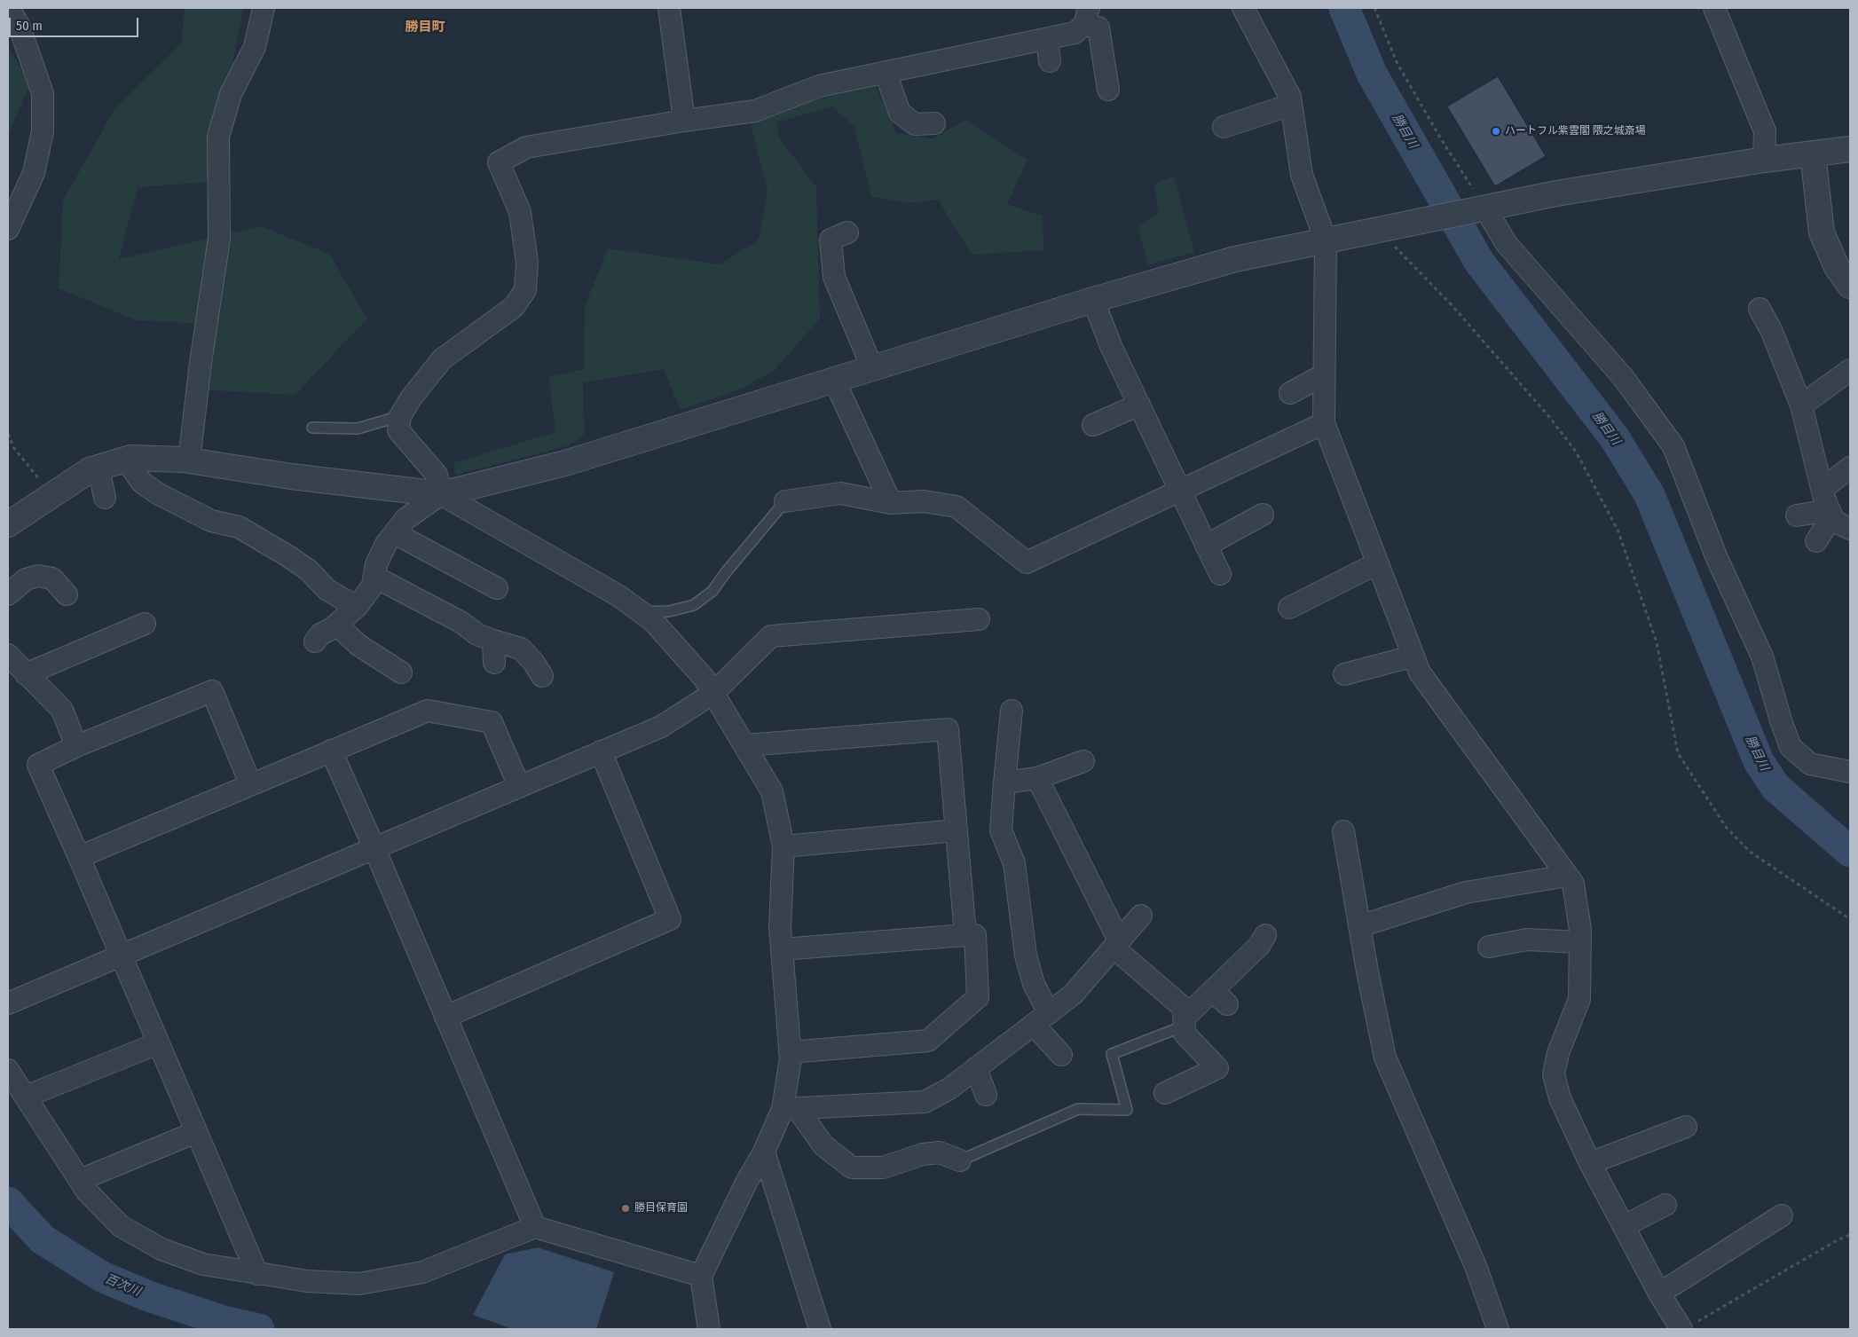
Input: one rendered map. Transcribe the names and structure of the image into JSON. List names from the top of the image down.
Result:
{
  "districts": ["勝目町"],
  "water": ["勝目川", "百次川"],
  "places": ["ハートフル紫雲閣 隈之城斎場", "勝目保育園"],
  "scale_bar": "50 m"
}
